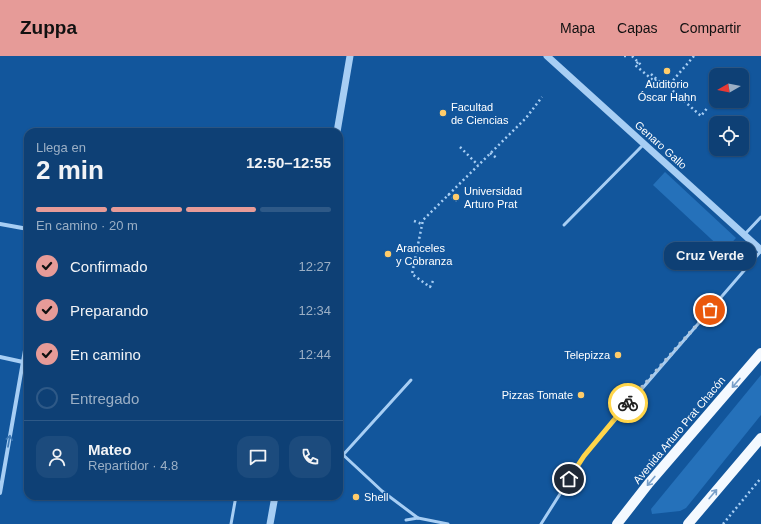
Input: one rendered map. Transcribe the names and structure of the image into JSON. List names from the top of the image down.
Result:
{
  "streets": {
    "main road": ["Avenida Arturo Prat Chacón"],
    "street": ["Genaro Gallo"]
  },
  "places": [
    "Auditorio Óscar Hahn",
    "Facultad de Ciencias",
    "Universidad Arturo Prat",
    "Aranceles y Cobranza",
    "Cruz Verde",
    "Telepizza",
    "Pizzas Tomate",
    "Shell"
  ],
  "north": "left",
  "page": {
    "header": "Zuppa",
    "nav": ["Mapa", "Capas", "Compartir"],
    "heading": ["2 min", "Llega en", "12:50–12:55"],
    "panel": ["Mateo", "Repartidor · 4.8"],
    "bar": "En camino · 20 m",
    "bubble": "Cruz Verde",
    "list": [
      ["Confirmado", "12:27"],
      ["Preparando", "12:34"],
      ["En camino", "12:44"],
      "Entregado"
    ]
  }
}
